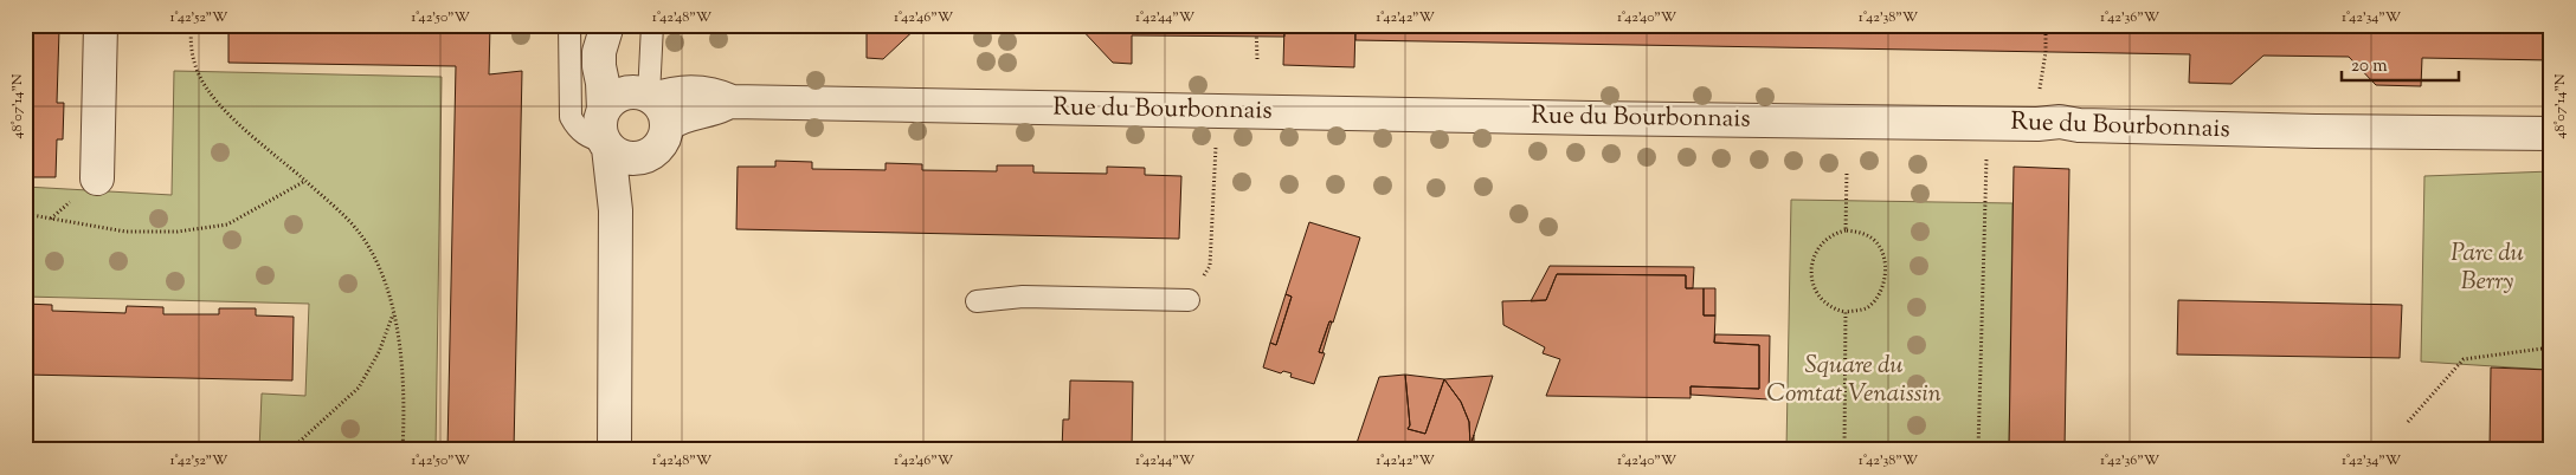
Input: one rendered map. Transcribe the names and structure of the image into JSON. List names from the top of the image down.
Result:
{
  "streets": {
    "street": ["Rue du Bourbonnais"]
  },
  "parks": ["Parc du Berry", "Square du Comtat Venaissin"],
  "scale_bar": "20 m",
  "coordinates": [
    "1°42'52\"W",
    "1°42'50\"W",
    "1°42'48\"W",
    "1°42'46\"W",
    "1°42'44\"W",
    "1°42'42\"W",
    "1°42'40\"W",
    "1°42'38\"W",
    "1°42'36\"W",
    "1°42'34\"W",
    "48°07'14\"N"
  ]
}
